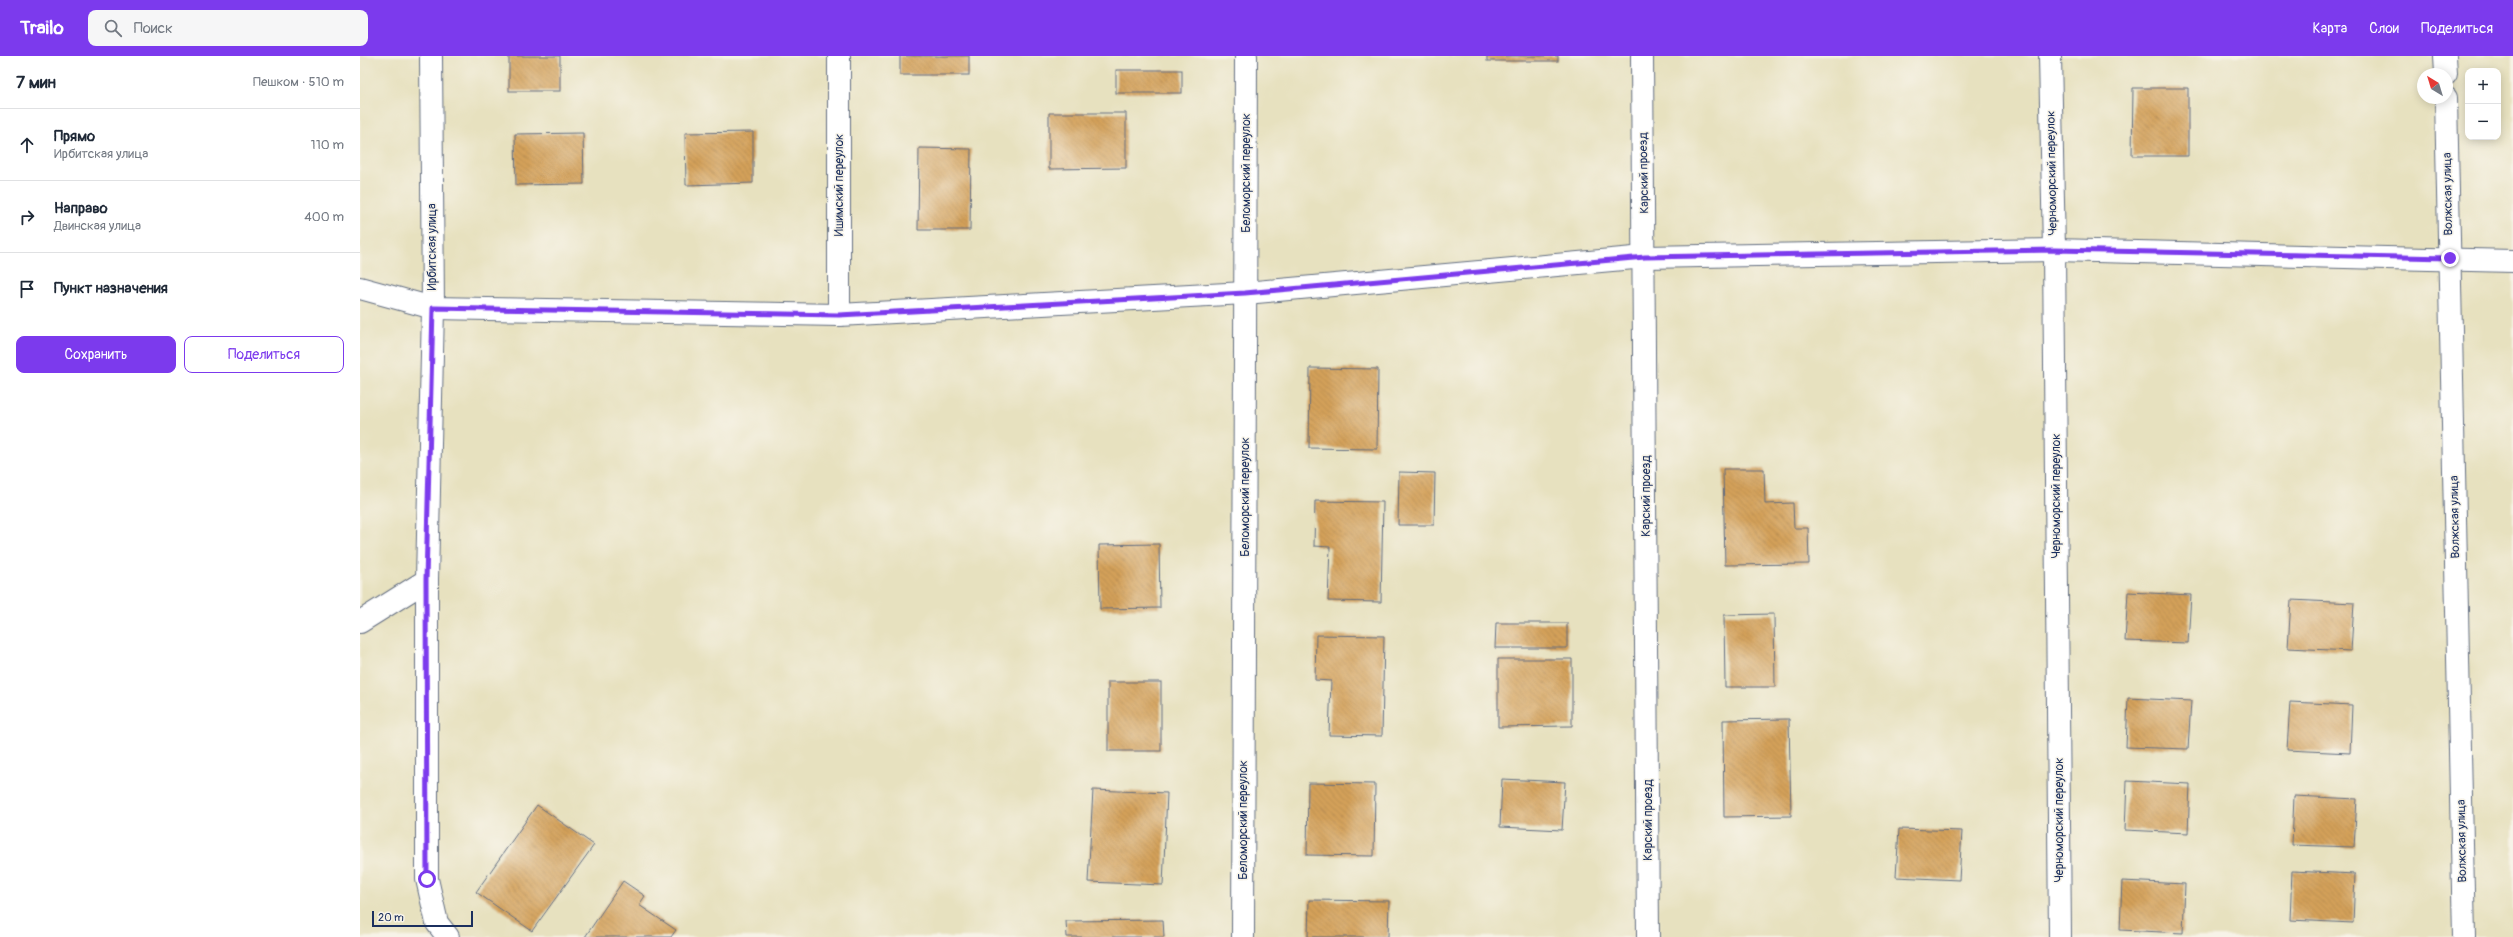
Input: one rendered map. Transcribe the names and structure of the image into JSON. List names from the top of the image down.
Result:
{
  "streets": {
    "street": [
      "Беломорский переулок",
      "Карский проезд",
      "Черноморский переулок",
      "Ишимский переулок",
      "Волжская улица",
      "Ирбитская улица"
    ]
  },
  "scale_bar": "20 m",
  "north": "top left",
  "page": {
    "header": "Trailo",
    "search": "Поиск",
    "nav": ["Карта", "Слои", "Поделиться"],
    "heading": ["7 мин", "Пешком · 510 m"],
    "map_buttons": ["+", "−"],
    "list": [
      ["Прямо", "Ирбитская улица", "110 m"],
      ["Направо", "Двинская улица", "400 m"],
      "Пункт назначения"
    ],
    "buttons": ["Сохранить", "Поделиться"],
    "scale": "20 m"
  }
}
